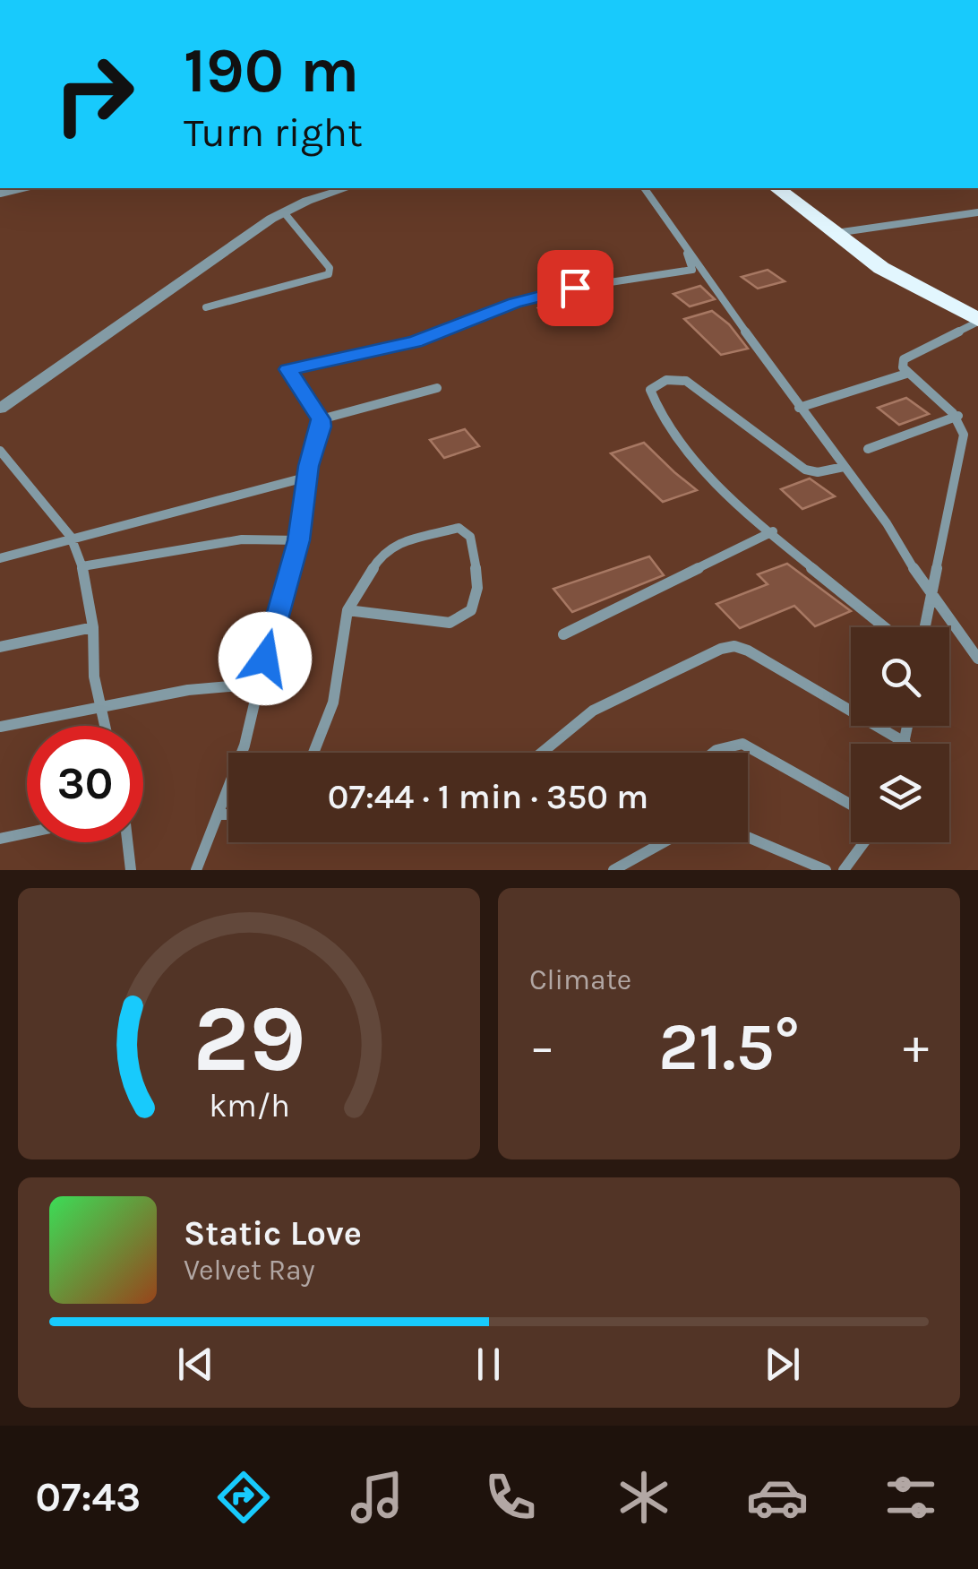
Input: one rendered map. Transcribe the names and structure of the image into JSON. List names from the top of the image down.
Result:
{
  "page": {
    "turn": ["190 m", "Turn right"],
    "limit": "30",
    "trip": "07:44 · 1 min · 350 m",
    "tile": "Climate",
    "heat": ["−", "21.5°", "+"],
    "song": ["Static Love", "Velvet Ray"],
    "tabs": "07:43",
    "gauge": ["29", "km/h"]
  }
}
